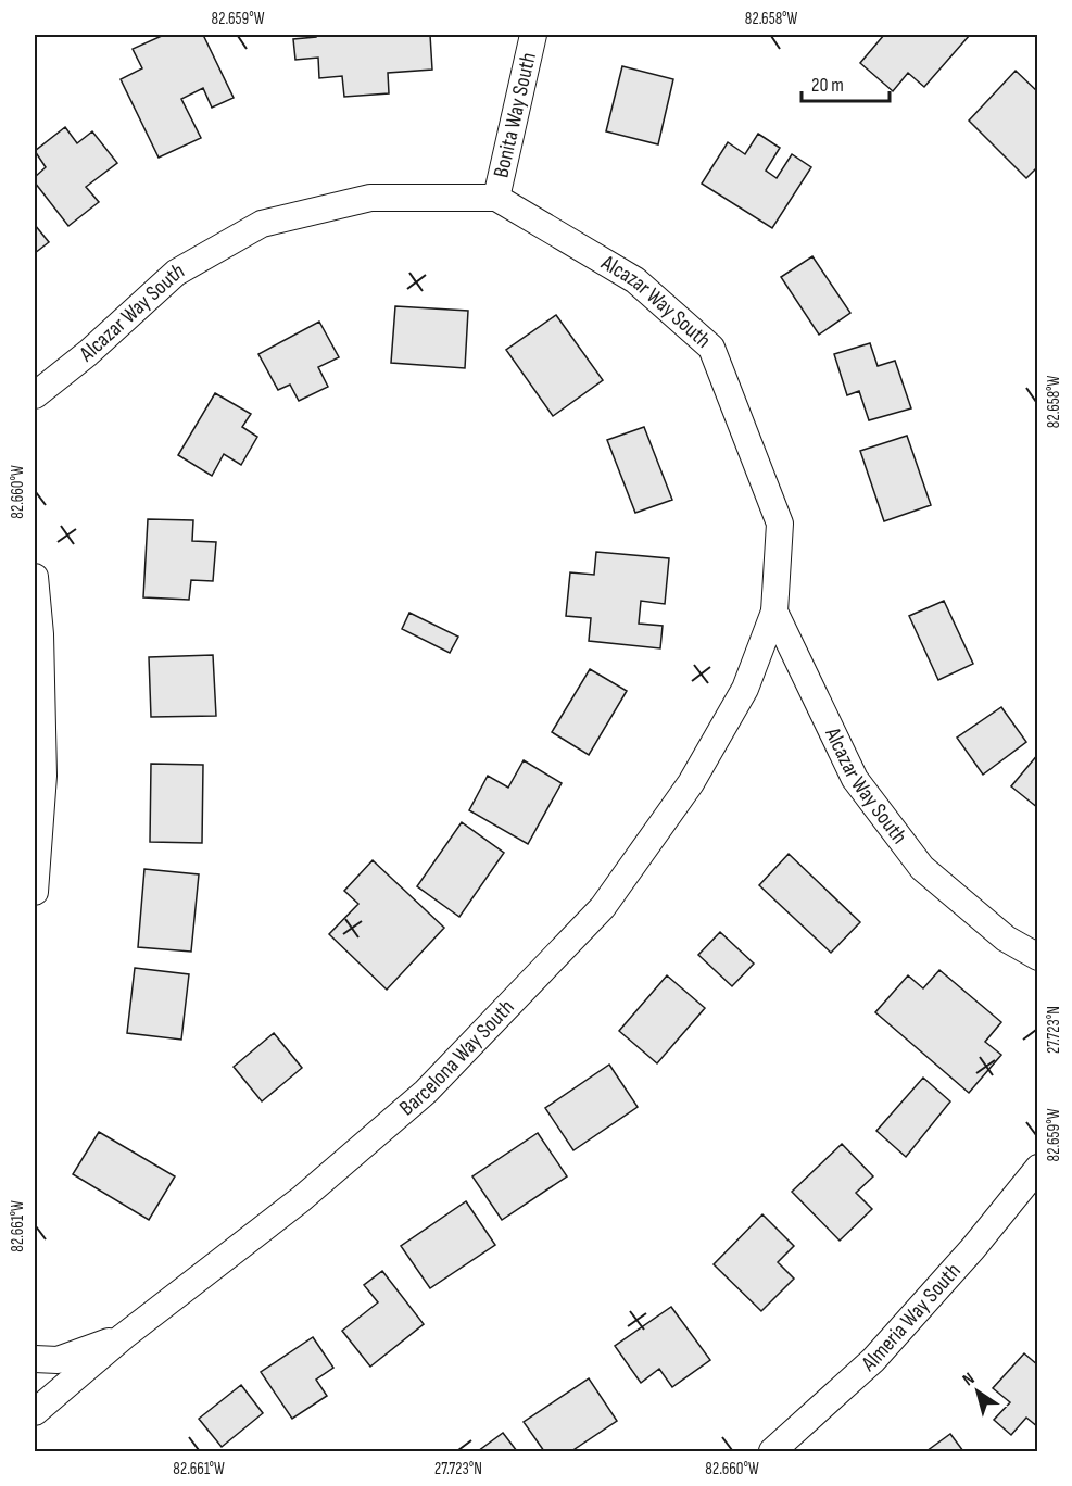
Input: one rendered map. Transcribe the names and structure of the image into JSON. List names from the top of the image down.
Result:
{
  "streets": {
    "street": [
      "Bonita Way South",
      "Alcazar Way South",
      "Barcelona Way South",
      "Almeria Way South"
    ]
  },
  "crossings": [
    ["Bonita Way South", "Alcazar Way South"],
    ["Alcazar Way South", "Barcelona Way South"]
  ],
  "scale_bar": "20 m",
  "north": "top left",
  "coordinates": [
    "82.659°W",
    "82.658°W",
    "82.660°W",
    "27.723°N",
    "82.661°W"
  ]
}
